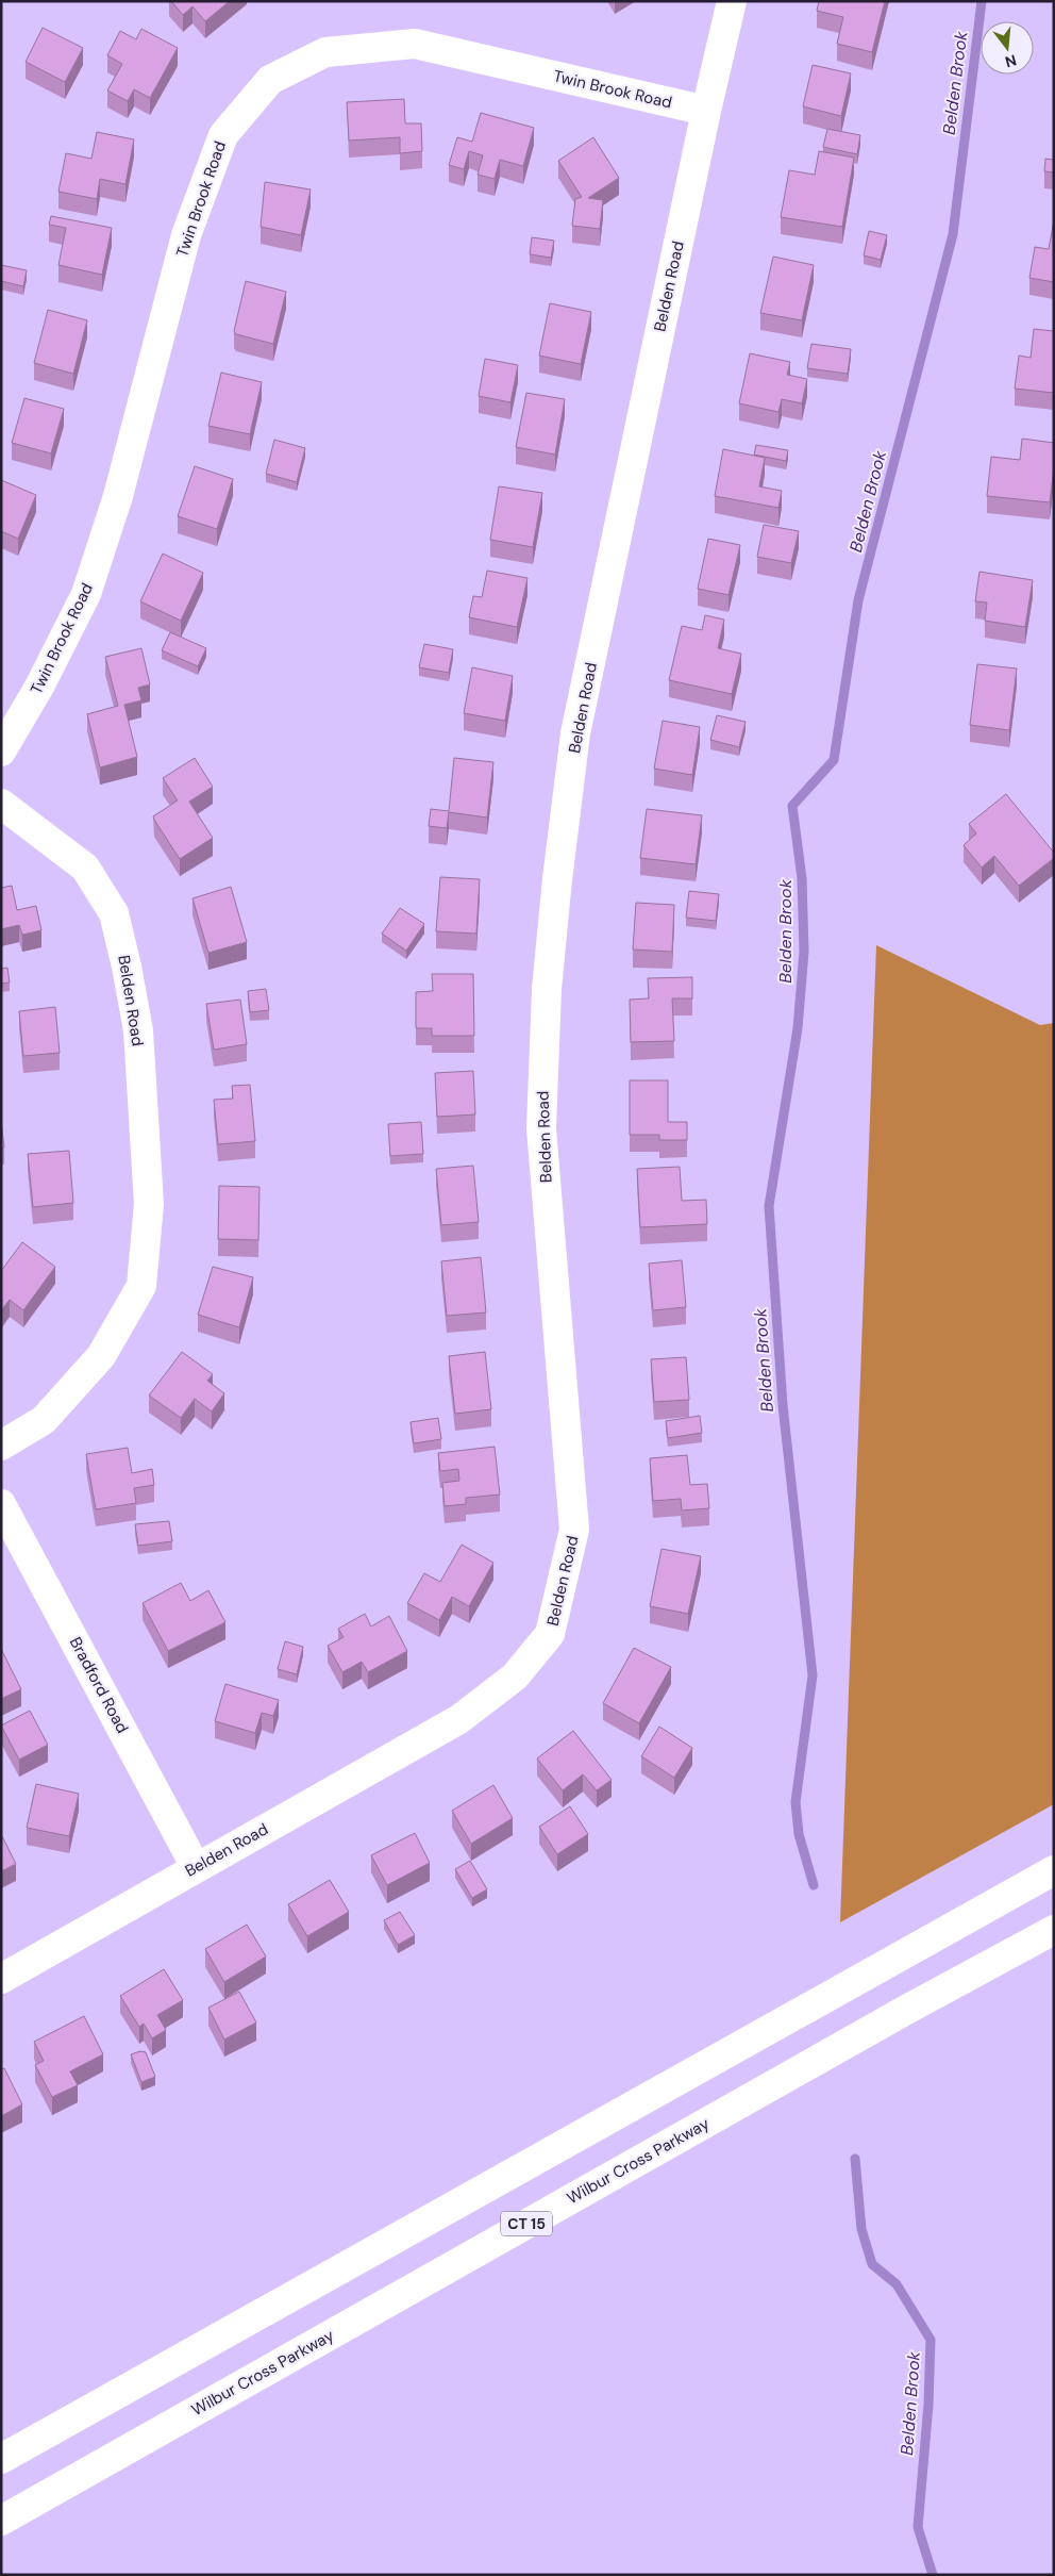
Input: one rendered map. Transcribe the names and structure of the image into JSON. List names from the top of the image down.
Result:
{
  "streets": {
    "main road": [
      "Twin Brook Road",
      "Belden Road",
      "Bradford Road",
      "Wilbur Cross Parkway",
      "CT 15"
    ]
  },
  "crossings": [
    ["Twin Brook Road", "Belden Road"],
    ["Belden Road", "Bradford Road"]
  ],
  "water": ["Belden Brook"],
  "north": "bottom"
}
